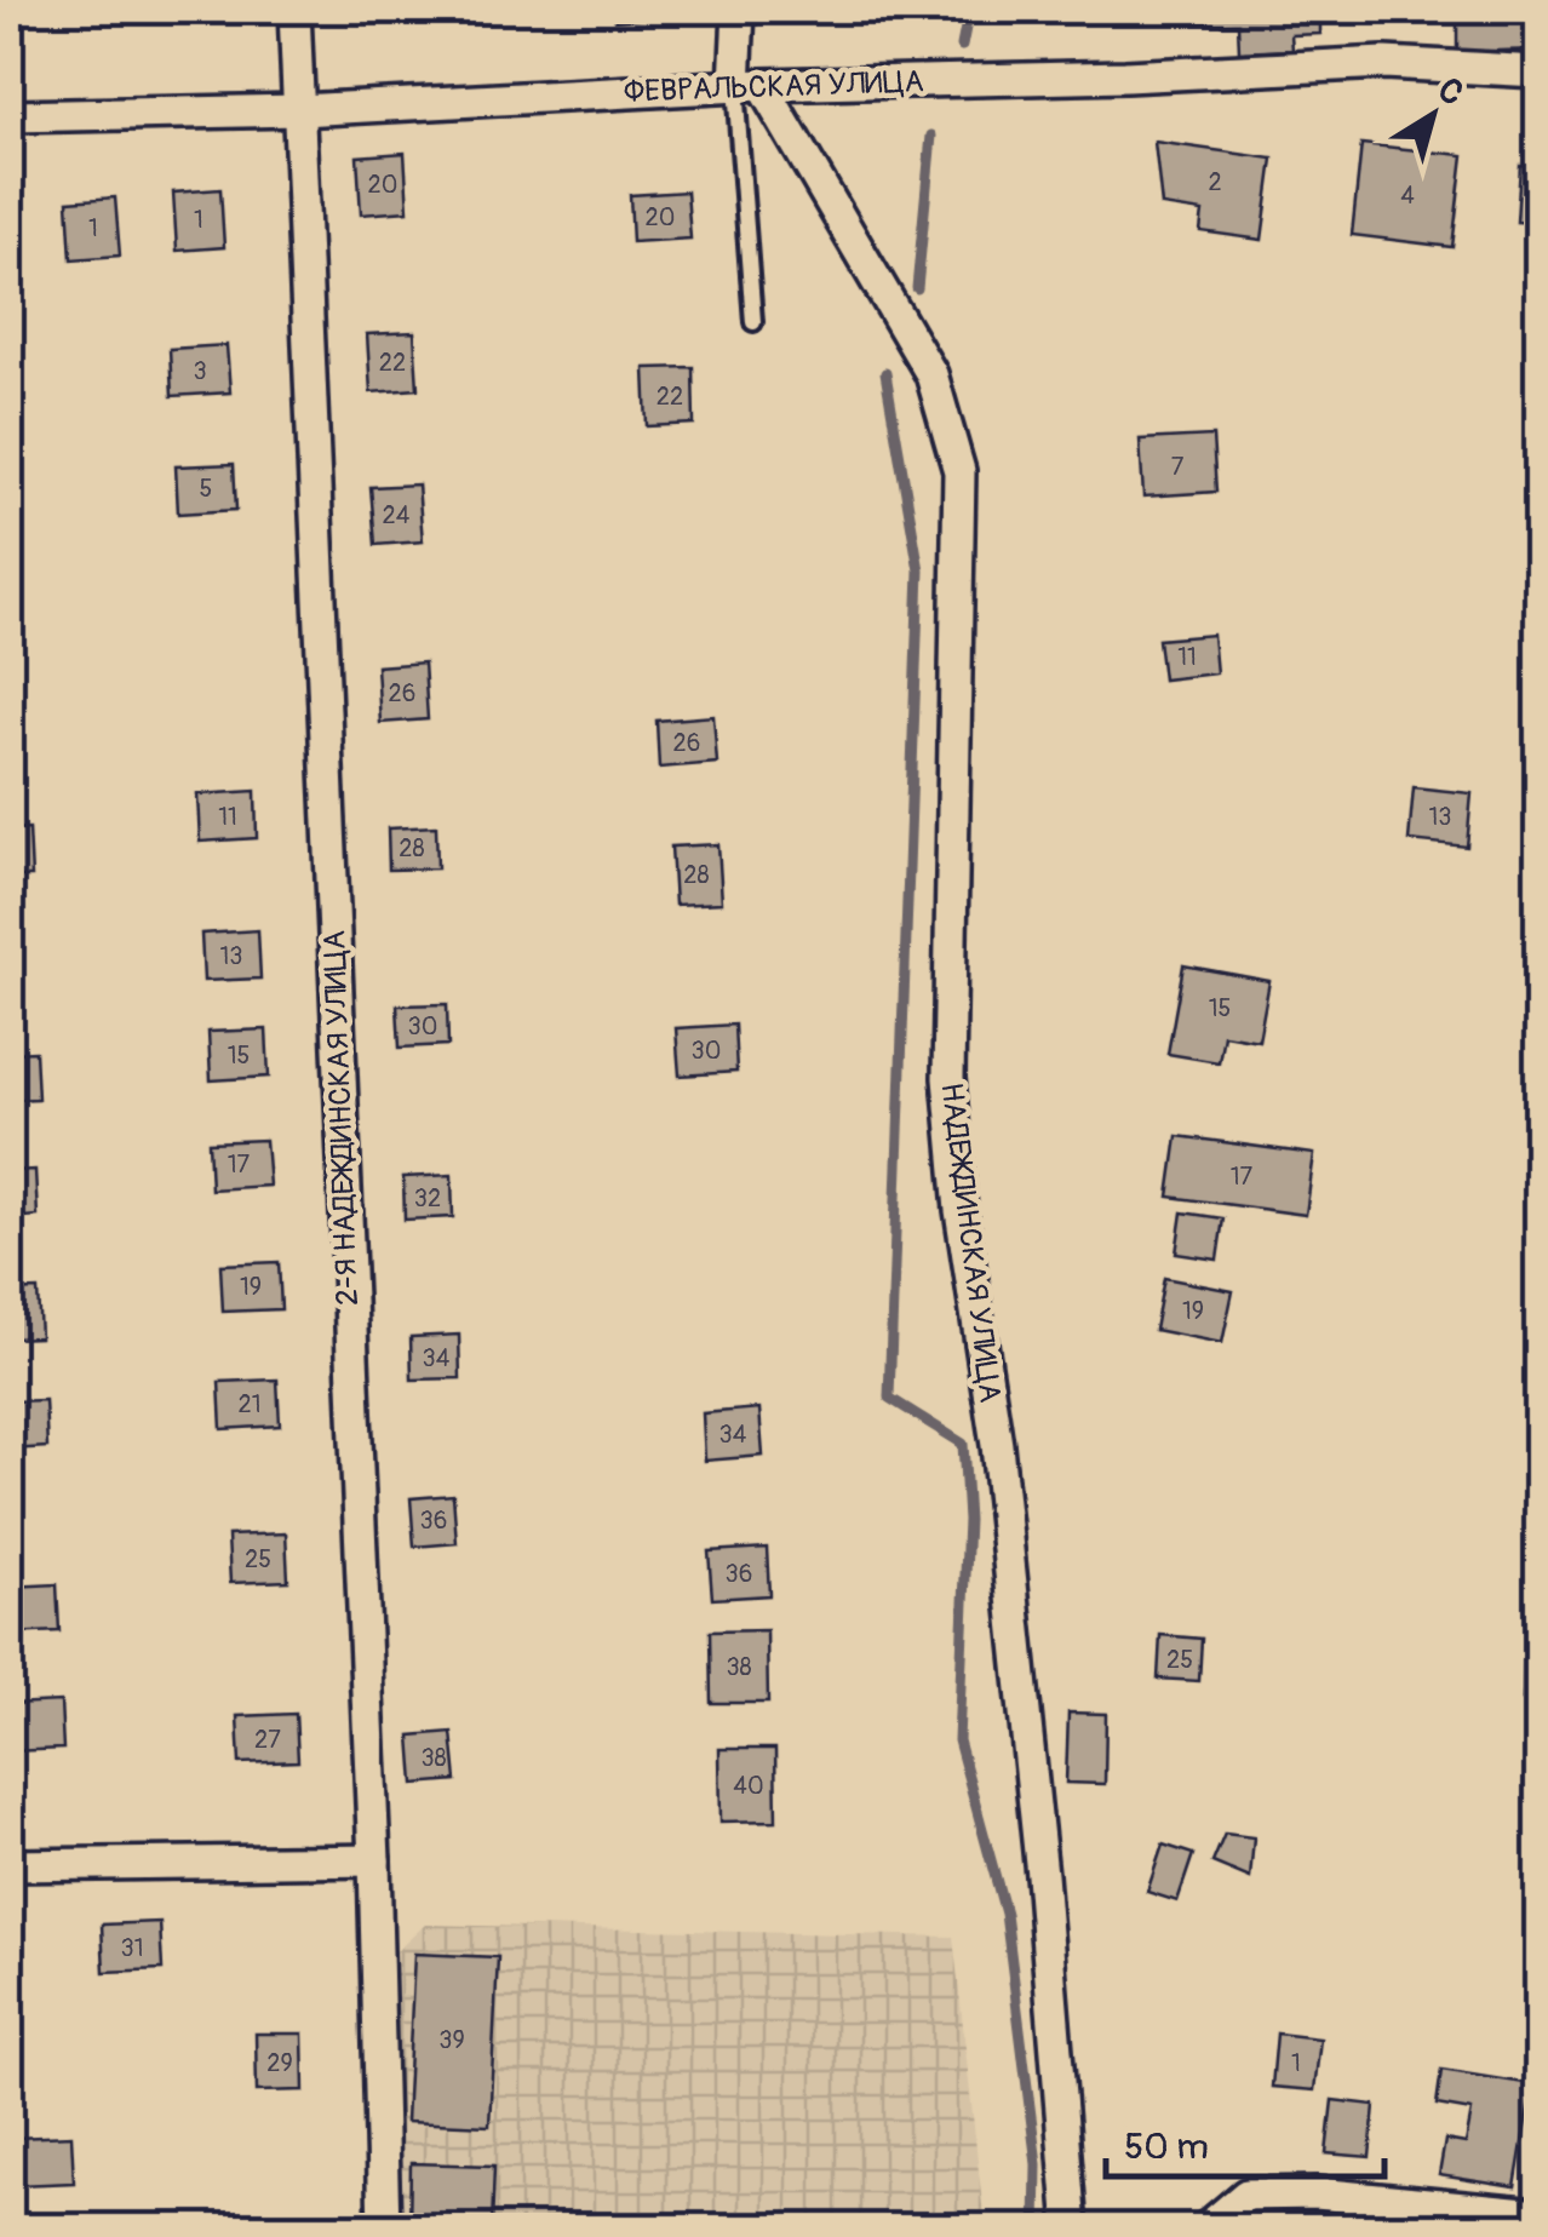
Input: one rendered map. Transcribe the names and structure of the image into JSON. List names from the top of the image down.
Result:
{
  "streets": {
    "street": ["ФЕВРАЛЬСКАЯ УЛИЦА", "2-Я НАДЕЖДИНСКАЯ УЛИЦА", "НАДЕЖДИНСКАЯ УЛИЦА"]
  },
  "crossings": [
    ["ФЕВРАЛЬСКАЯ УЛИЦА", "2-Я НАДЕЖДИНСКАЯ УЛИЦА"],
    ["ФЕВРАЛЬСКАЯ УЛИЦА", "НАДЕЖДИНСКАЯ УЛИЦА"]
  ],
  "house_numbers": [
    "2",
    "20",
    "4",
    "20",
    "1",
    "1",
    "22",
    "3",
    "22",
    "7",
    "5",
    "24",
    "11",
    "26",
    "26",
    "11",
    "13",
    "28",
    "28",
    "13",
    "15",
    "30",
    "30",
    "15",
    "17",
    "17",
    "32",
    "19",
    "19",
    "34",
    "21",
    "34",
    "36",
    "25",
    "36",
    "25",
    "38",
    "27",
    "38",
    "40",
    "31",
    "39",
    "29",
    "1"
  ],
  "scale_bar": "50 m",
  "north": "top right"
}
